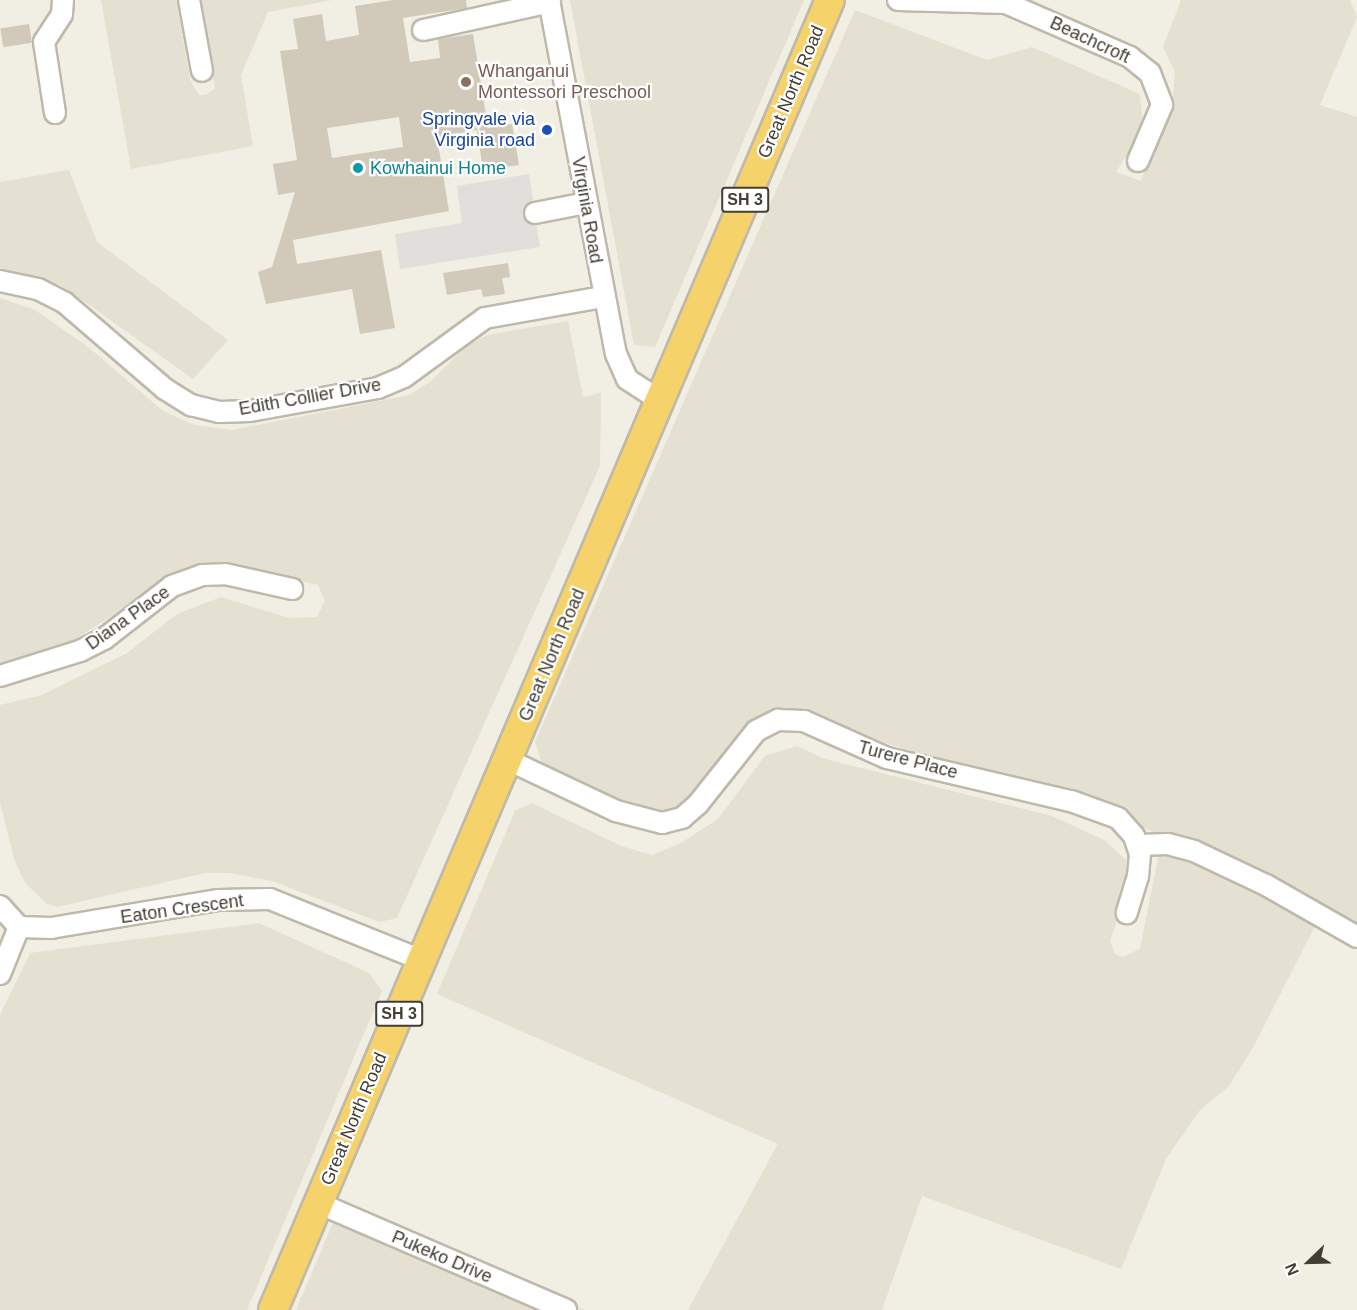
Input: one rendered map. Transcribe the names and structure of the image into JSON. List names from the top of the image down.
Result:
{
  "streets": {
    "highway": ["Great North Road", "SH 3"],
    "street": [
      "Beachcroft",
      "Virginia Road",
      "Edith Collier Drive",
      "Diana Place",
      "Turere Place",
      "Eaton Crescent",
      "Pukeko Drive"
    ]
  },
  "crossings": [
    ["Great North Road", "Virginia Road"],
    ["Great North Road", "Turere Place"],
    ["Great North Road", "Eaton Crescent"],
    ["Great North Road", "Pukeko Drive"],
    ["Virginia Road", "Edith Collier Drive"]
  ],
  "places": ["Whanganui Montessori Preschool", "Springvale via Virginia road", "Kowhainui Home"],
  "north": "bottom left"
}
